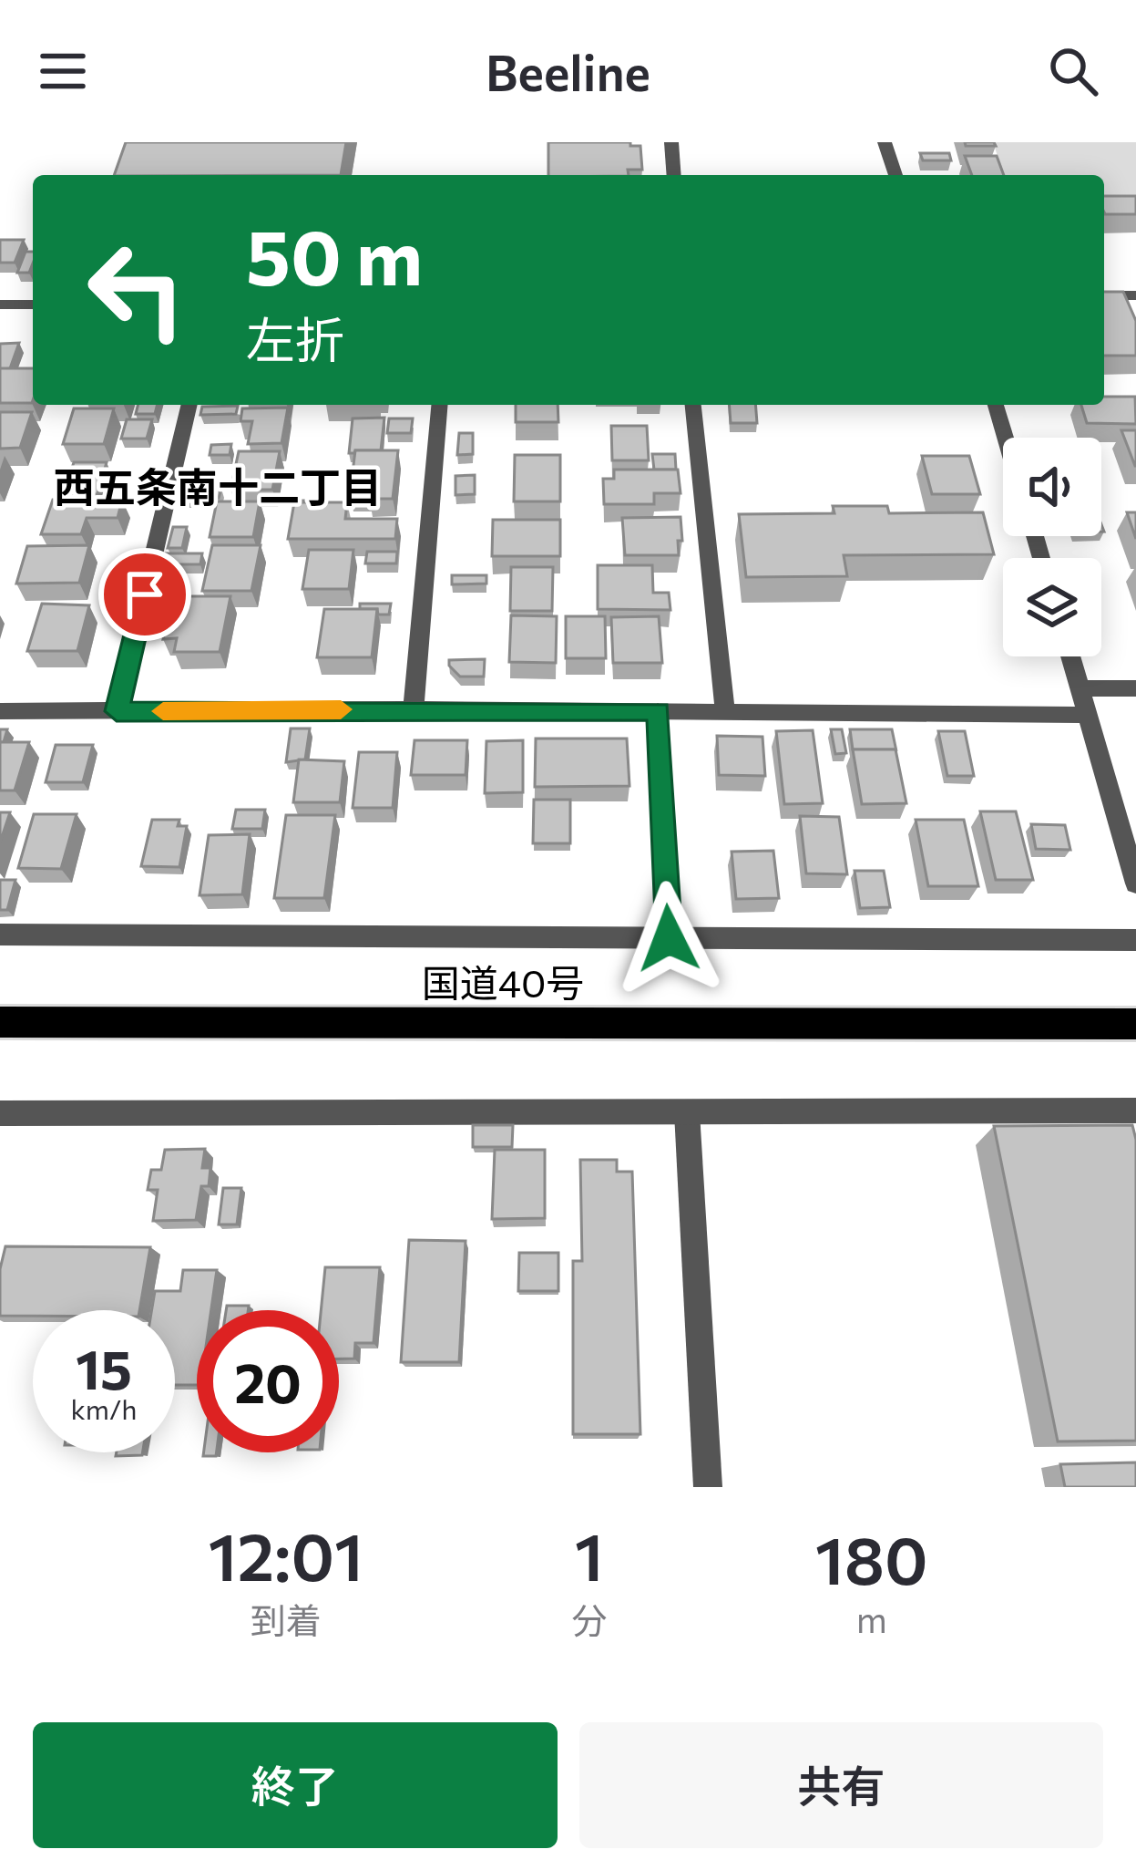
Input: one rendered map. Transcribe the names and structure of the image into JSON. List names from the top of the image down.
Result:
{
  "streets": {
    "highway": ["国道40号"]
  },
  "districts": ["西五条南十二丁目"],
  "page": {
    "header": "Beeline",
    "turn": ["50 m", "左折"],
    "speed": "15 km/h",
    "limit": "20",
    "eta": [
      "12:01",
      "到着",
      "1",
      "分",
      "180",
      "m"
    ],
    "buttons": ["終了", "共有"]
  }
}
